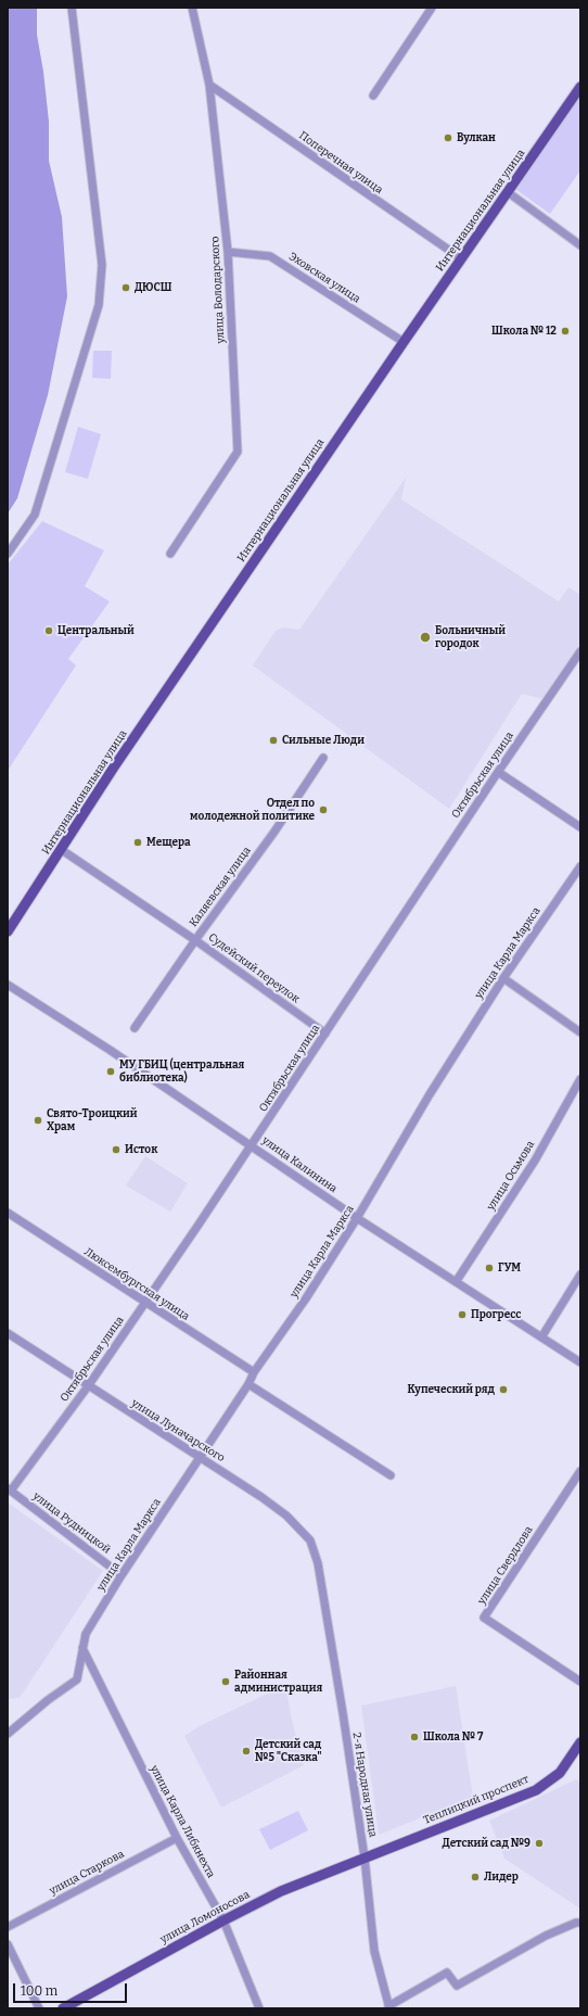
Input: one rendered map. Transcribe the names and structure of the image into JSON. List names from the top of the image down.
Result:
{
  "streets": {
    "main road": ["Интернациональная улица", "Теплицкий проспект", "улица Ломоносова"],
    "street": [
      "Поперечная улица",
      "Эховская улица",
      "улица Володарского",
      "Октябрьская улица",
      "Каляевская улица",
      "улица Карла Маркса",
      "Судейский переулок",
      "улица Калинина",
      "улица Осьмова",
      "Люксембургская улица",
      "улица Луначарского",
      "улица Рудницкой",
      "улица Свердлова",
      "2-я Народная улица",
      "улица Карла Либкнехта",
      "улица Старкова"
    ]
  },
  "crossings": [
    ["Поперечная улица", "Интернациональная улица"],
    ["Поперечная улица", "улица Володарского"],
    ["Интернациональная улица", "Эховская улица"],
    ["Интернациональная улица", "Судейский переулок"],
    ["Эховская улица", "улица Володарского"],
    ["Октябрьская улица", "Судейский переулок"],
    ["Октябрьская улица", "улица Калинина"],
    ["Октябрьская улица", "Люксембургская улица"],
    ["Октябрьская улица", "улица Луначарского"],
    ["Октябрьская улица", "улица Рудницкой"],
    ["Каляевская улица", "Судейский переулок"],
    ["улица Карла Маркса", "улица Калинина"],
    ["улица Карла Маркса", "Люксембургская улица"],
    ["улица Карла Маркса", "улица Луначарского"],
    ["улица Карла Маркса", "улица Рудницкой"],
    ["улица Карла Маркса", "улица Карла Либкнехта"],
    ["улица Калинина", "улица Осьмова"],
    ["улица Луначарского", "2-я Народная улица"],
    ["2-я Народная улица", "Теплицкий проспект"],
    ["2-я Народная улица", "улица Ломоносова"],
    ["Теплицкий проспект", "улица Ломоносова"],
    ["улица Карла Либкнехта", "улица Старкова"],
    ["улица Карла Либкнехта", "улица Ломоносова"]
  ],
  "places": [
    "Вулкан",
    "ДЮСШ",
    "Школа № 12",
    "Центральный",
    "Больничный городок",
    "Сильные Люди",
    "Отдел по молодежной политике",
    "Мещера",
    "МУ ГБИЦ (центральная библиотека)",
    "Свято-Троицкий Храм",
    "Исток",
    "ГУМ",
    "Прогресс",
    "Купеческий ряд",
    "Районная администрация",
    "Школа № 7",
    "Детский сад №5 \"Сказка\"",
    "Детский сад №9",
    "Лидер"
  ],
  "scale_bar": "100 m"
}
